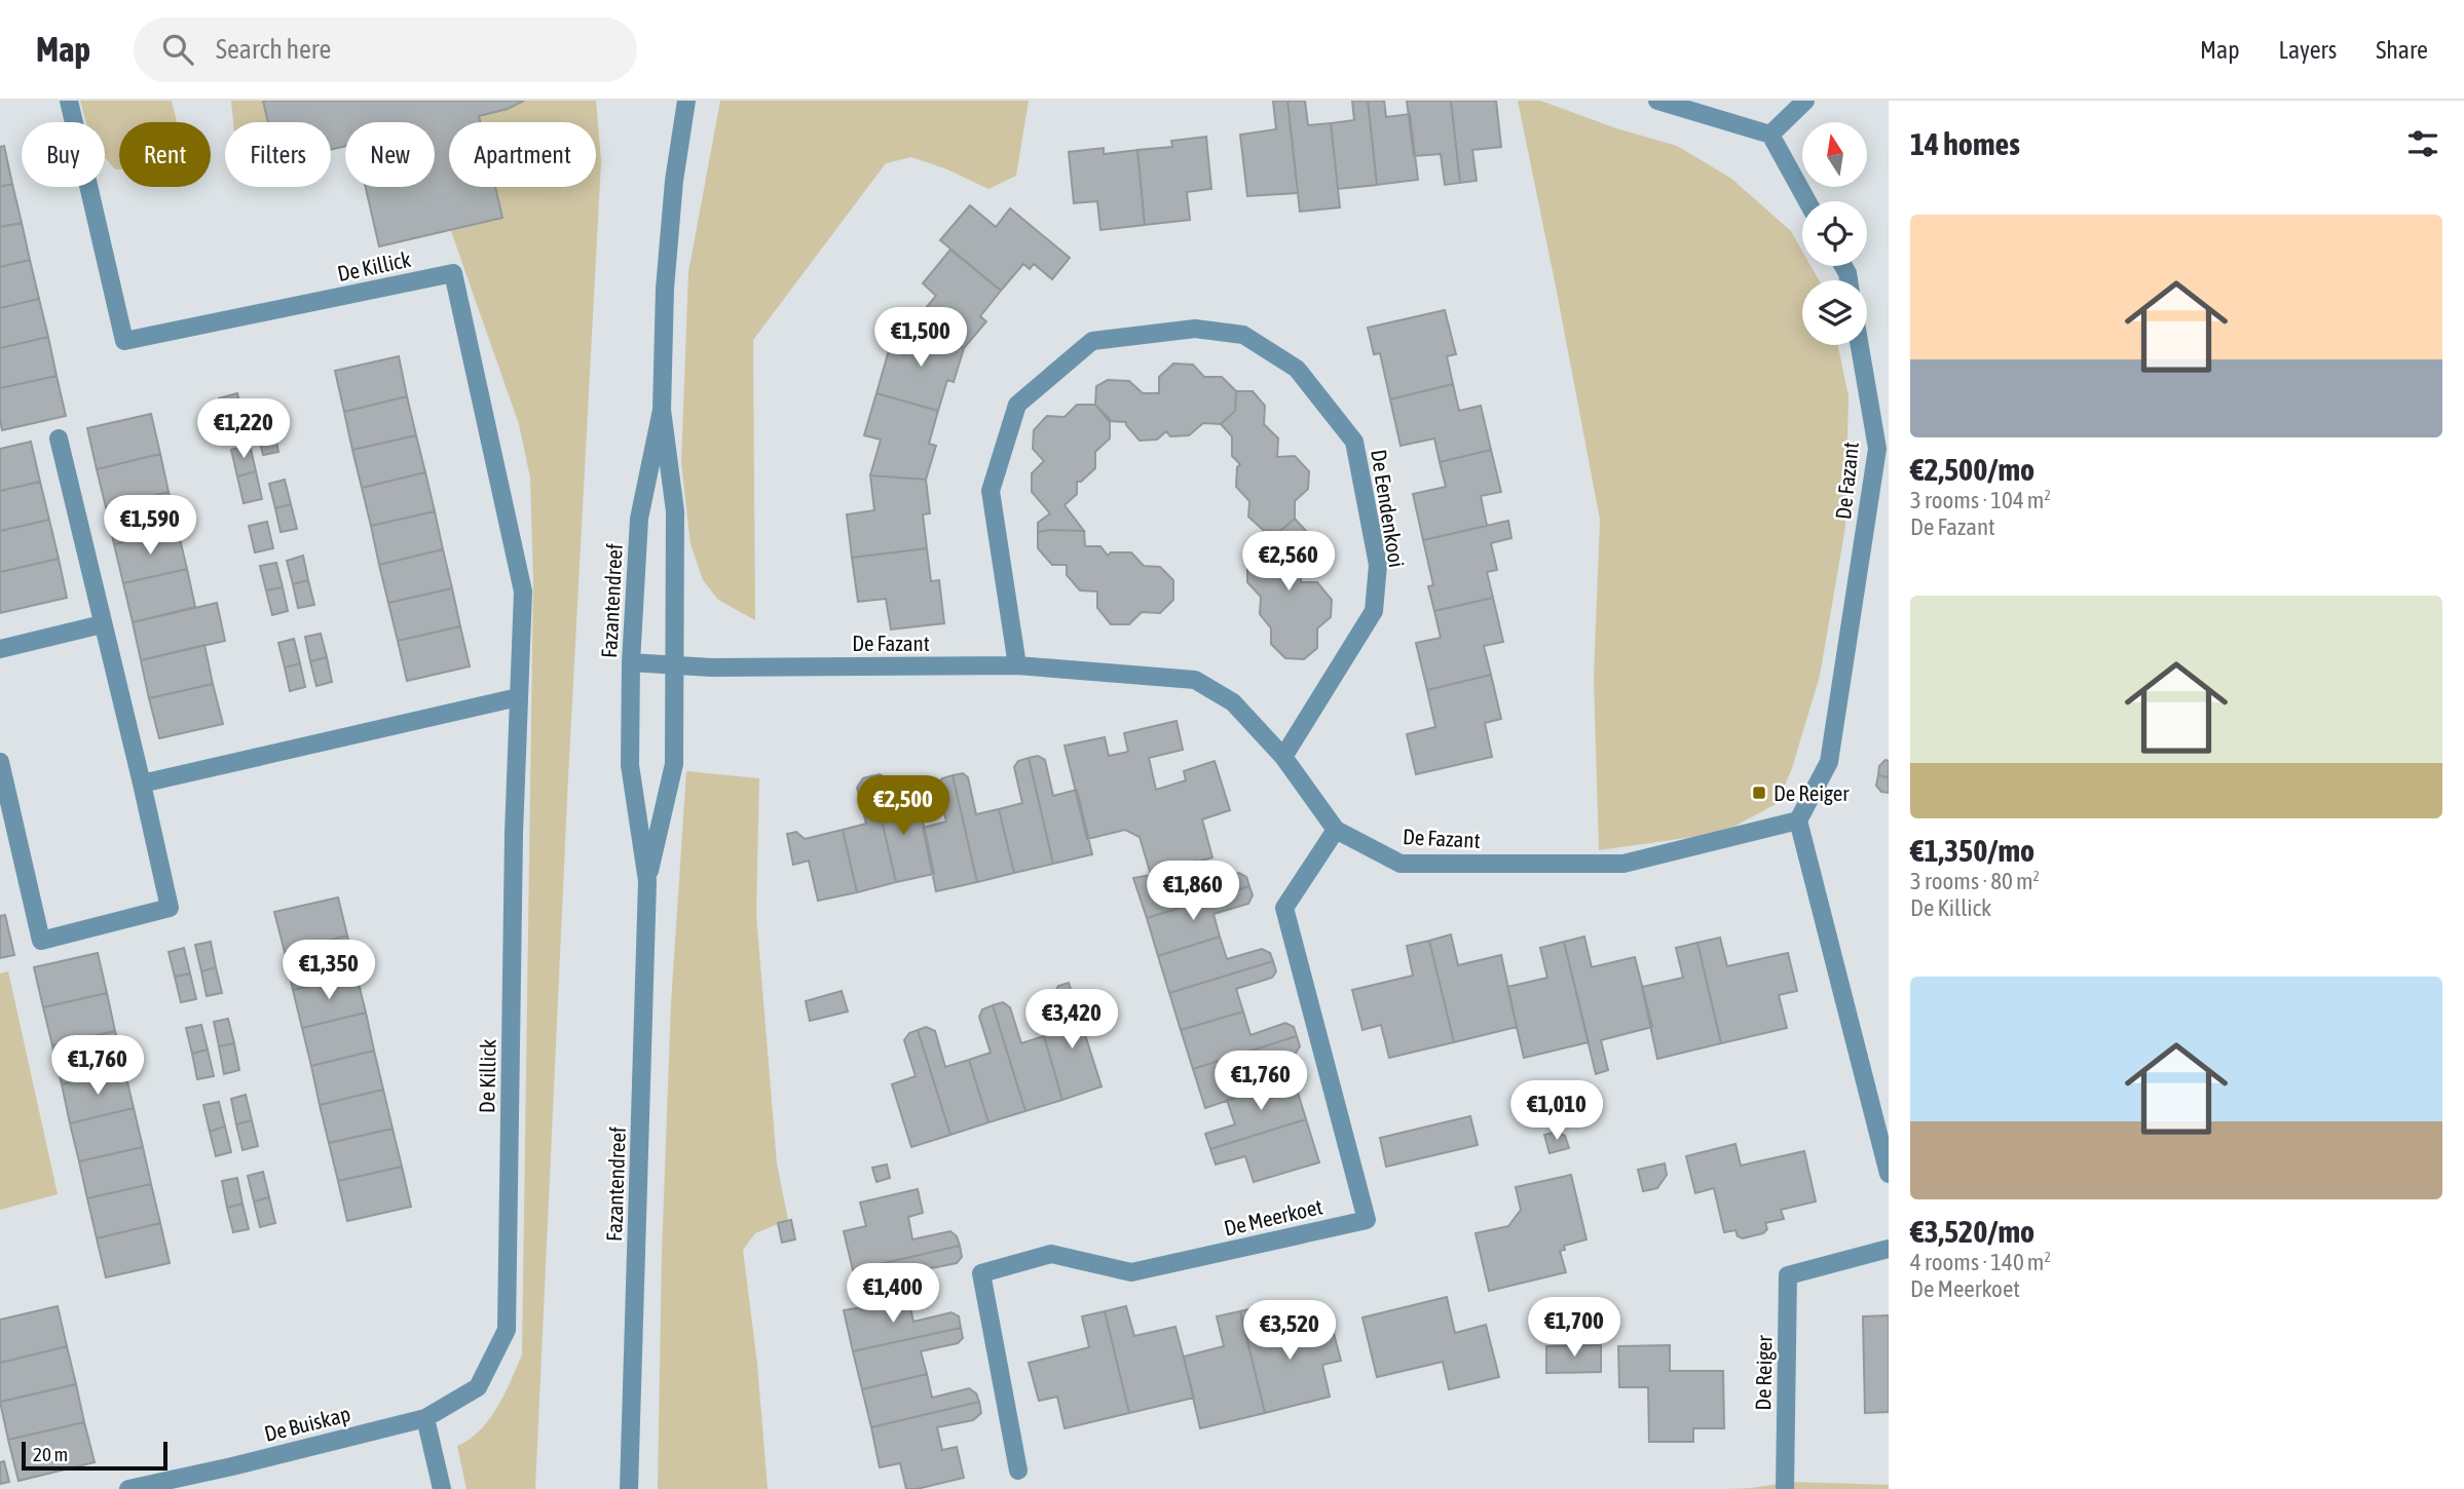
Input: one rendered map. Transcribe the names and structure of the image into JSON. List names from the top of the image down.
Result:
{
  "streets": {
    "street": [
      "De Killick",
      "De Fazant",
      "De Eendenkooi",
      "Fazantendreef",
      "De Meerkoet",
      "De Reiger",
      "De Buiskap"
    ]
  },
  "crossings": [
    ["De Killick", "De Buiskap"],
    ["De Fazant", "De Eendenkooi"],
    ["De Fazant", "Fazantendreef"],
    ["De Fazant", "De Meerkoet"]
  ],
  "places": {
    "transit": ["De Reiger"]
  },
  "scale_bar": "20 m",
  "north": "top",
  "page": {
    "header": "Map",
    "search": "Search here",
    "nav": ["Map", "Layers", "Share"],
    "heading": "14 homes",
    "chip": [
      "Buy",
      "Rent",
      "Filters",
      "New",
      "Apartment"
    ],
    "list": [
      {
        "name": "€2,500/mo",
        "note": "3 rooms · 104 m² · De Fazant"
      },
      {
        "name": "€1,350/mo",
        "note": "3 rooms · 80 m² · De Killick"
      },
      {
        "name": "€3,520/mo",
        "note": "4 rooms · 140 m² · De Meerkoet"
      }
    ],
    "price": [
      "€1,500",
      "€1,220",
      "€1,590",
      "€2,560",
      "€2,500",
      "€1,860",
      "€1,350",
      "€3,420",
      "€1,760",
      "€1,760",
      "€1,010",
      "€1,400",
      "€1,700",
      "€3,520"
    ],
    "scale": "20 m"
  }
}
